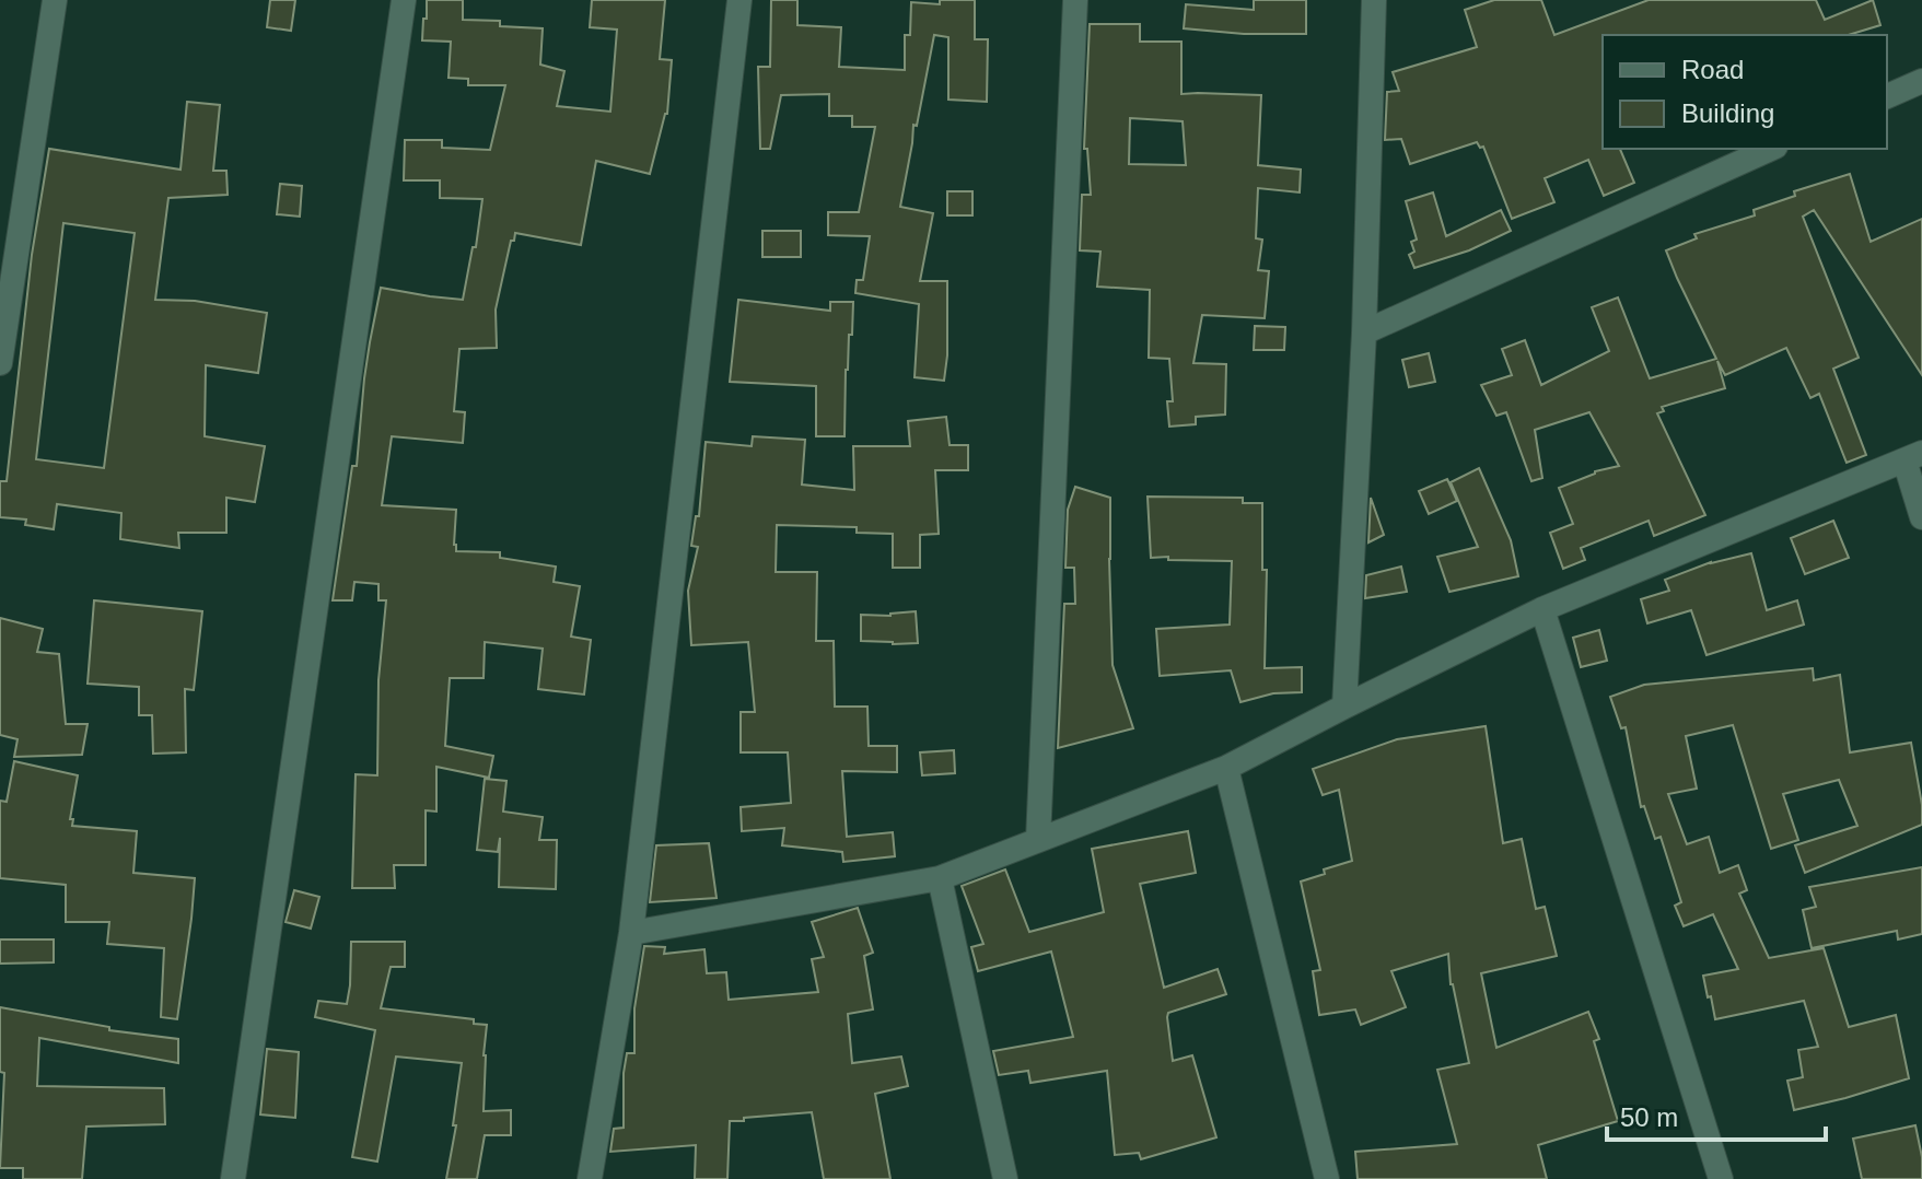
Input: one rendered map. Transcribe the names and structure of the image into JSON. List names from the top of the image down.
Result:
{
  "legend": ["Road", "Building"],
  "scale_bar": "50 m"
}
